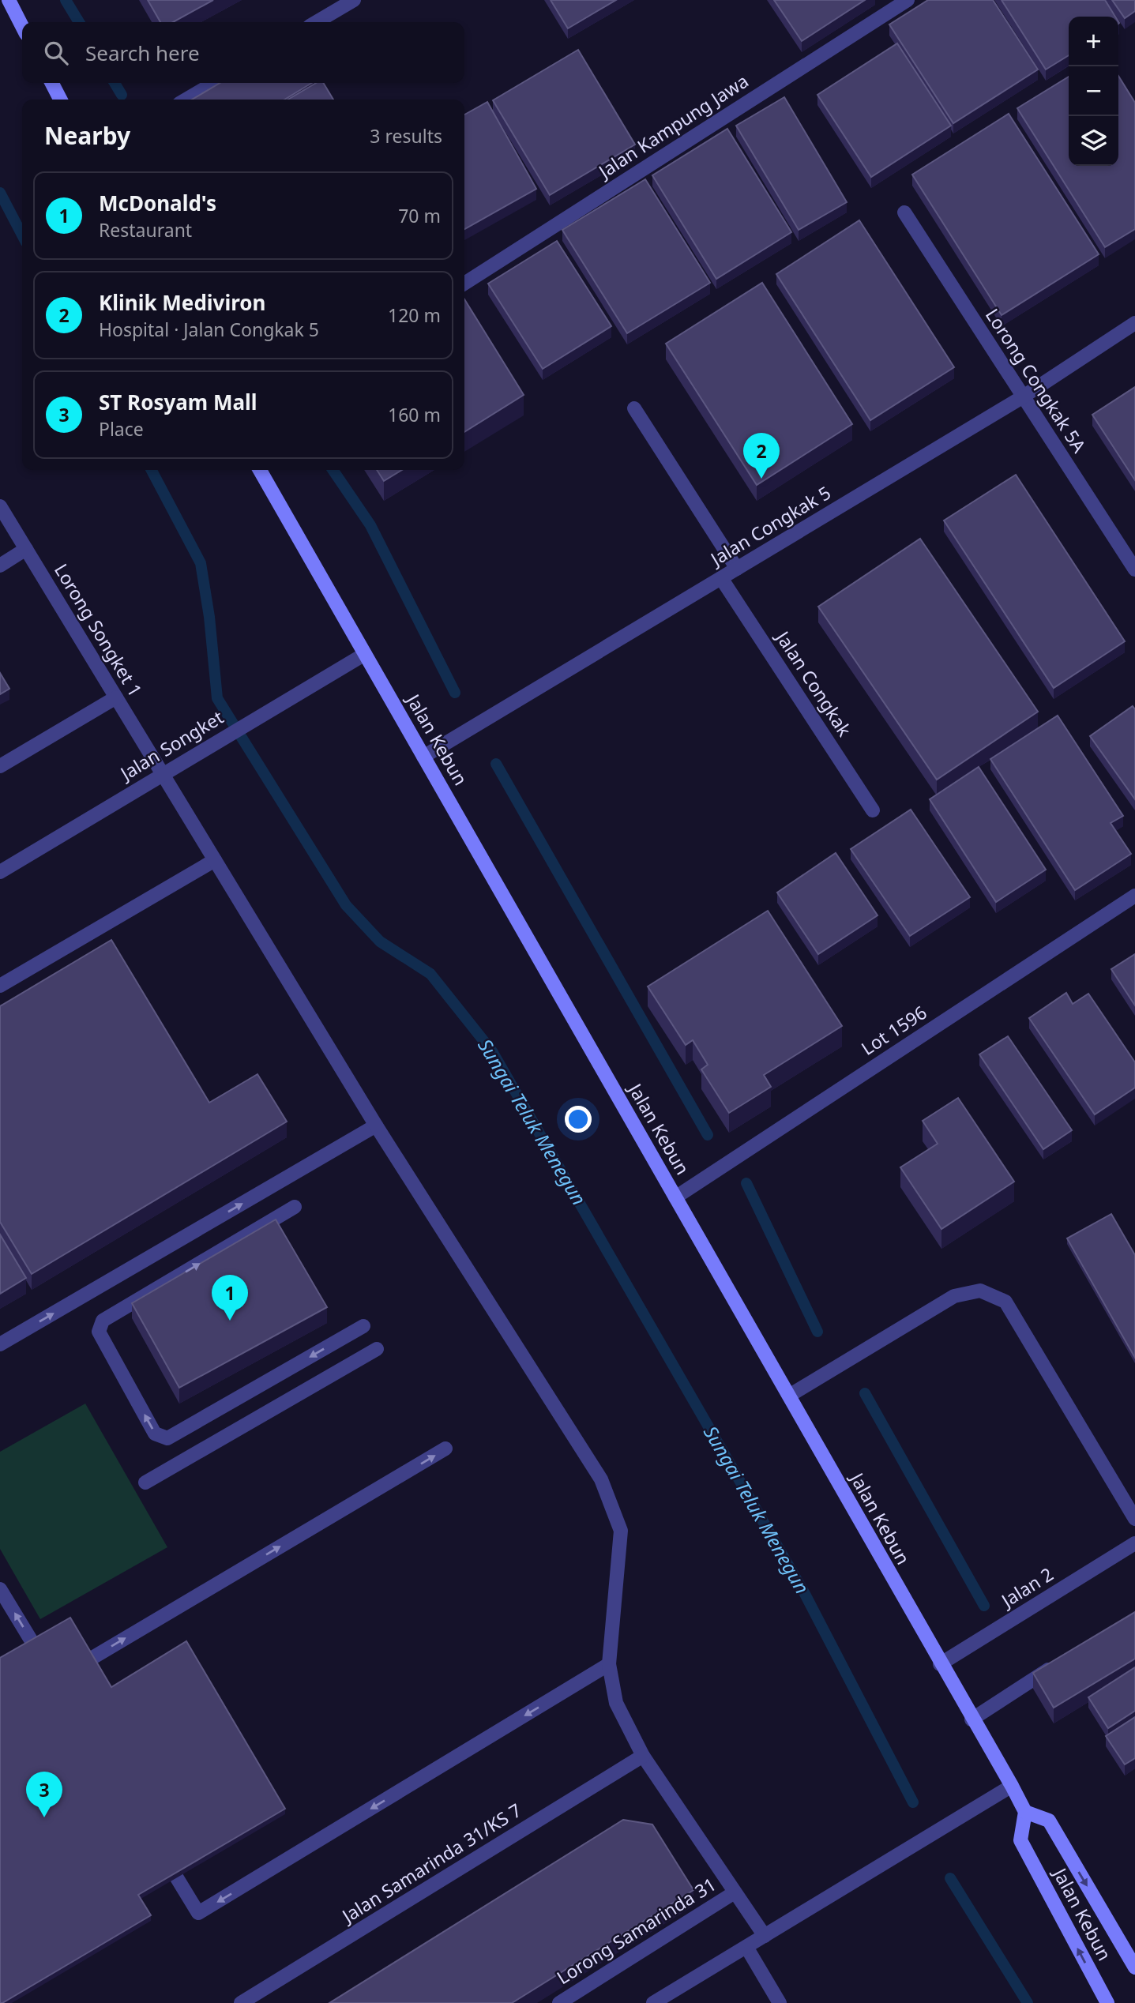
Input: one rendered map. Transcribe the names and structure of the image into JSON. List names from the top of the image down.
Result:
{
  "streets": {
    "main road": ["Jalan Kebun"],
    "street": [
      "Jalan Kampung Jawa",
      "Lorong Congkak 5A",
      "Jalan Congkak 5",
      "Lorong Songket 1",
      "Jalan Congkak",
      "Jalan Songket",
      "Lot 1596",
      "Jalan 2",
      "Jalan Samarinda 31/KS 7",
      "Lorong Samarinda 31"
    ]
  },
  "crossings": [
    ["Lorong Congkak 5A", "Jalan Congkak 5"],
    ["Jalan Congkak 5", "Jalan Congkak"],
    ["Jalan Congkak 5", "Jalan Kebun"],
    ["Lorong Songket 1", "Jalan Songket"],
    ["Lorong Songket 1", "Jalan Samarinda 31/KS 7"],
    ["Lorong Songket 1", "Lorong Samarinda 31"],
    ["Jalan Kebun", "Jalan Songket"],
    ["Jalan Kebun", "Lot 1596"],
    ["Jalan Kebun", "Jalan 2"]
  ],
  "water": ["Sungai Teluk Menegun"],
  "page": {
    "map_buttons": ["+", "−"],
    "search": "Search here",
    "heading": ["Nearby", "3 results"],
    "list": [
      {
        "mark": "1",
        "name": "McDonald's",
        "note": "Restaurant",
        "value": "70 m"
      },
      {
        "mark": "2",
        "name": "Klinik Mediviron",
        "note": "Hospital · Jalan Congkak 5",
        "value": "120 m"
      },
      {
        "mark": "3",
        "name": "ST Rosyam Mall",
        "note": "Place",
        "value": "160 m"
      }
    ],
    "pins": ["2", "1", "3"]
  }
}
